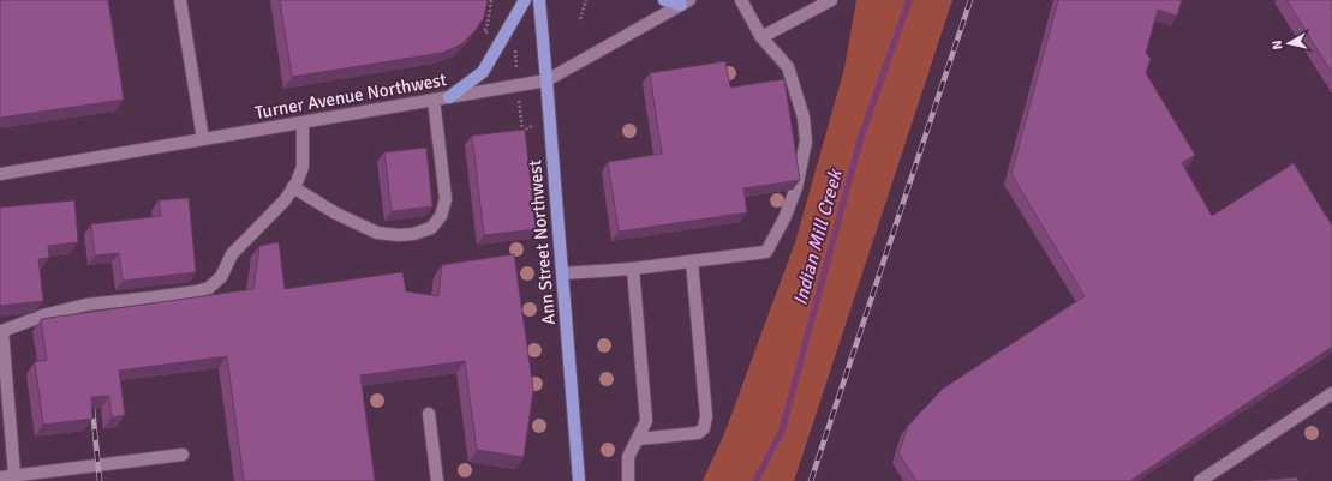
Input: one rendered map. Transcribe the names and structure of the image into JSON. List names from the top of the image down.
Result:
{
  "streets": {
    "main road": ["Ann Street Northwest"],
    "street": ["Turner Avenue Northwest"]
  },
  "crossings": [
    ["Turner Avenue Northwest", "Ann Street Northwest"]
  ],
  "water": ["Indian Mill Creek"],
  "north": "left"
}
